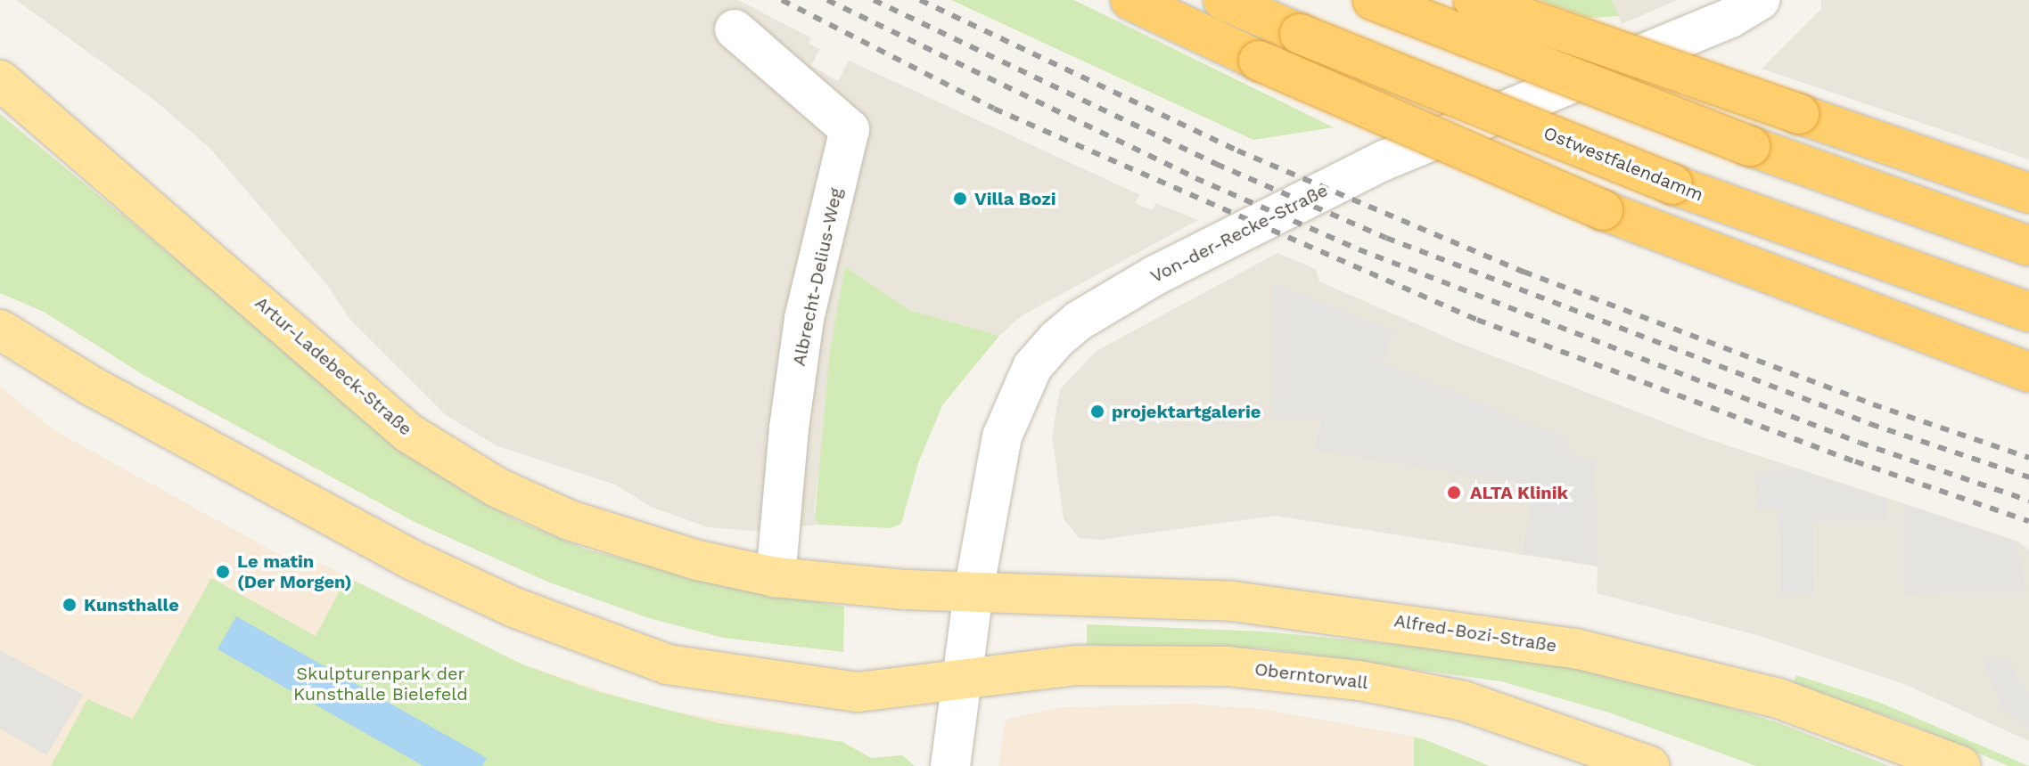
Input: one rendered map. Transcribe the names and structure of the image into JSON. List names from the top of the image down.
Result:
{
  "streets": {
    "highway": ["Ostwestfalendamm"],
    "main road": ["Artur-Ladebeck-Straße", "Alfred-Bozi-Straße", "Oberntorwall"],
    "street": ["Von-der-Recke-Straße", "Albrecht-Delius-Weg"]
  },
  "crossings": [
    ["Von-der-Recke-Straße", "Artur-Ladebeck-Straße"],
    ["Von-der-Recke-Straße", "Alfred-Bozi-Straße"],
    ["Von-der-Recke-Straße", "Oberntorwall"],
    ["Albrecht-Delius-Weg", "Artur-Ladebeck-Straße"],
    ["Artur-Ladebeck-Straße", "Alfred-Bozi-Straße"]
  ],
  "parks": ["Skulpturenpark der Kunsthalle Bielefeld"],
  "places": [
    "Villa Bozi",
    "projektartgalerie",
    "ALTA Klinik",
    "Le matin (Der Morgen)",
    "Kunsthalle"
  ]
}
